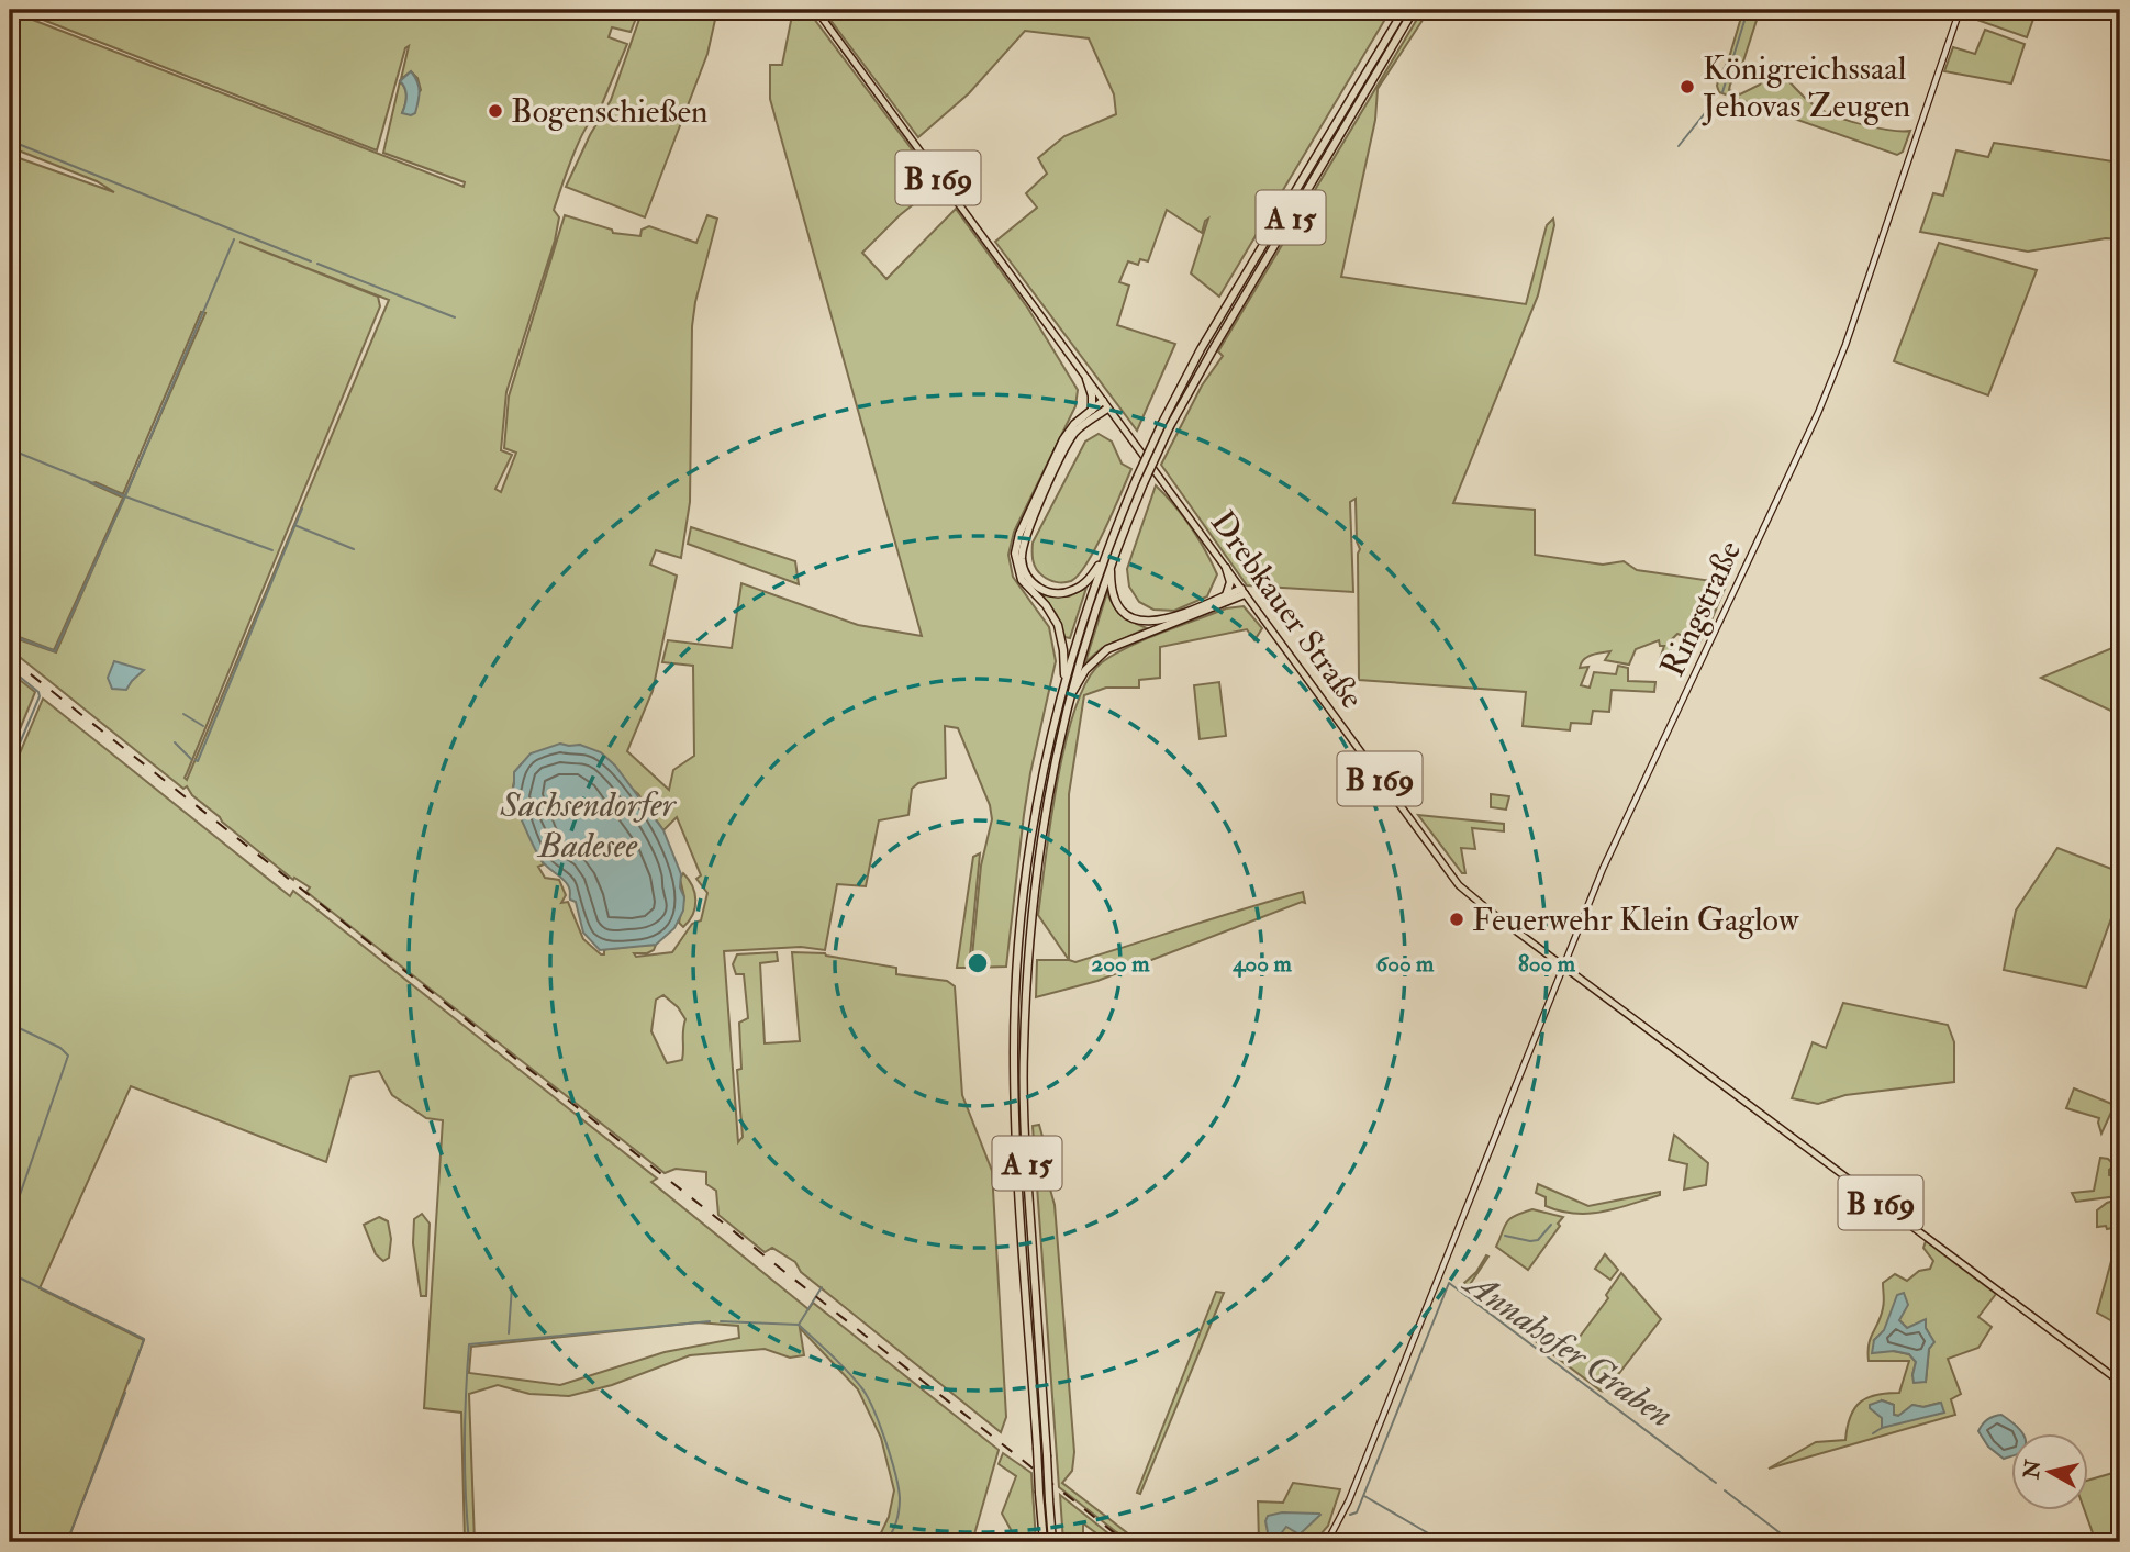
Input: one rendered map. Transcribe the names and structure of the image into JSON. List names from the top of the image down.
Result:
{
  "streets": {
    "highway": ["A 15"],
    "main road": ["B 169", "Ringstraße", "Drebkauer Straße"]
  },
  "crossings": [
    ["B 169", "Drebkauer Straße"],
    ["Ringstraße", "Drebkauer Straße"]
  ],
  "water": ["Sachsendorfer Badesee", "Annahofer Graben"],
  "places": ["Königreichssaal Jehovas Zeugen", "Bogenschießen", "Feuerwehr Klein Gaglow"],
  "north": "left",
  "rings": [
    "200 m",
    "400 m",
    "600 m",
    "800 m"
  ]
}
